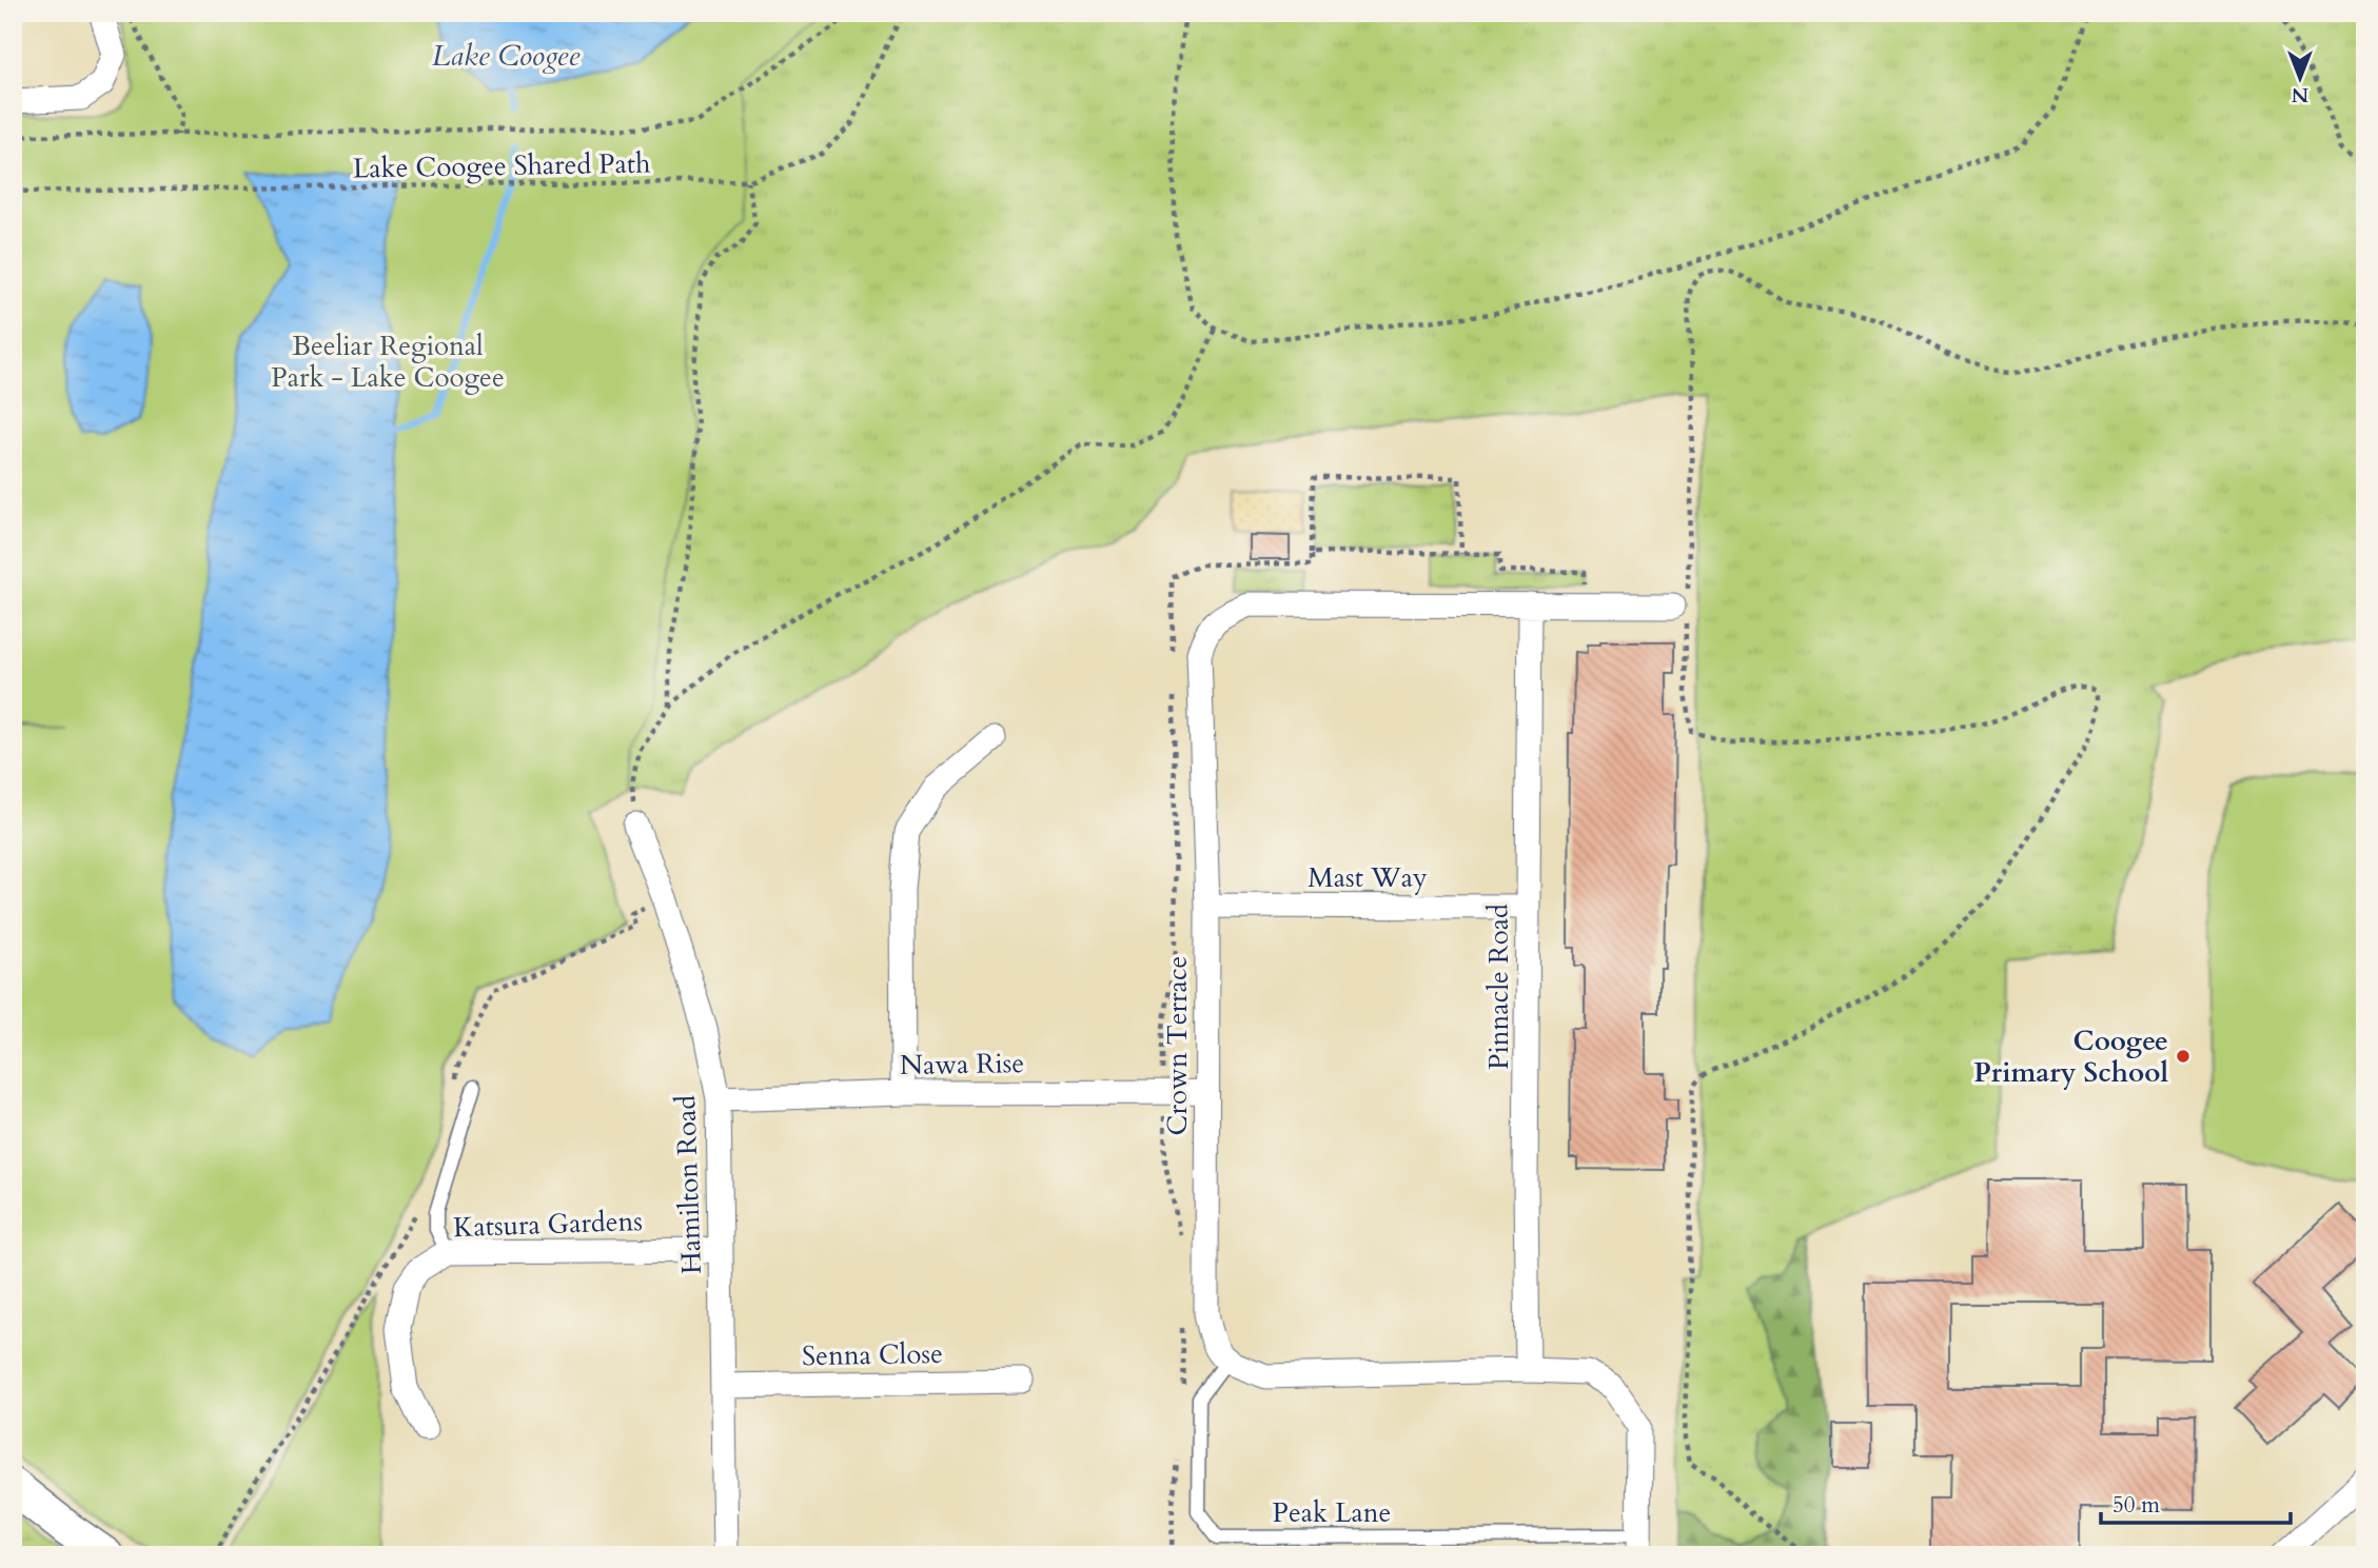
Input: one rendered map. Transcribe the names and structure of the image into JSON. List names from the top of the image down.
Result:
{
  "streets": {
    "street": [
      "Mast Way",
      "Pinnacle Road",
      "Crown Terrace",
      "Nawa Rise",
      "Hamilton Road",
      "Katsura Gardens",
      "Senna Close"
    ],
    "lane": ["Peak Lane"],
    "path": ["Lake Coogee Shared Path"]
  },
  "crossings": [
    ["Mast Way", "Pinnacle Road"],
    ["Mast Way", "Crown Terrace"],
    ["Pinnacle Road", "Crown Terrace"],
    ["Crown Terrace", "Nawa Rise"],
    ["Crown Terrace", "Peak Lane"],
    ["Nawa Rise", "Hamilton Road"],
    ["Hamilton Road", "Katsura Gardens"],
    ["Hamilton Road", "Senna Close"]
  ],
  "water": ["Lake Coogee"],
  "parks": ["Beeliar Regional Park - Lake Coogee"],
  "places": ["Coogee Primary School"],
  "scale_bar": "50 m",
  "north": "bottom"
}
